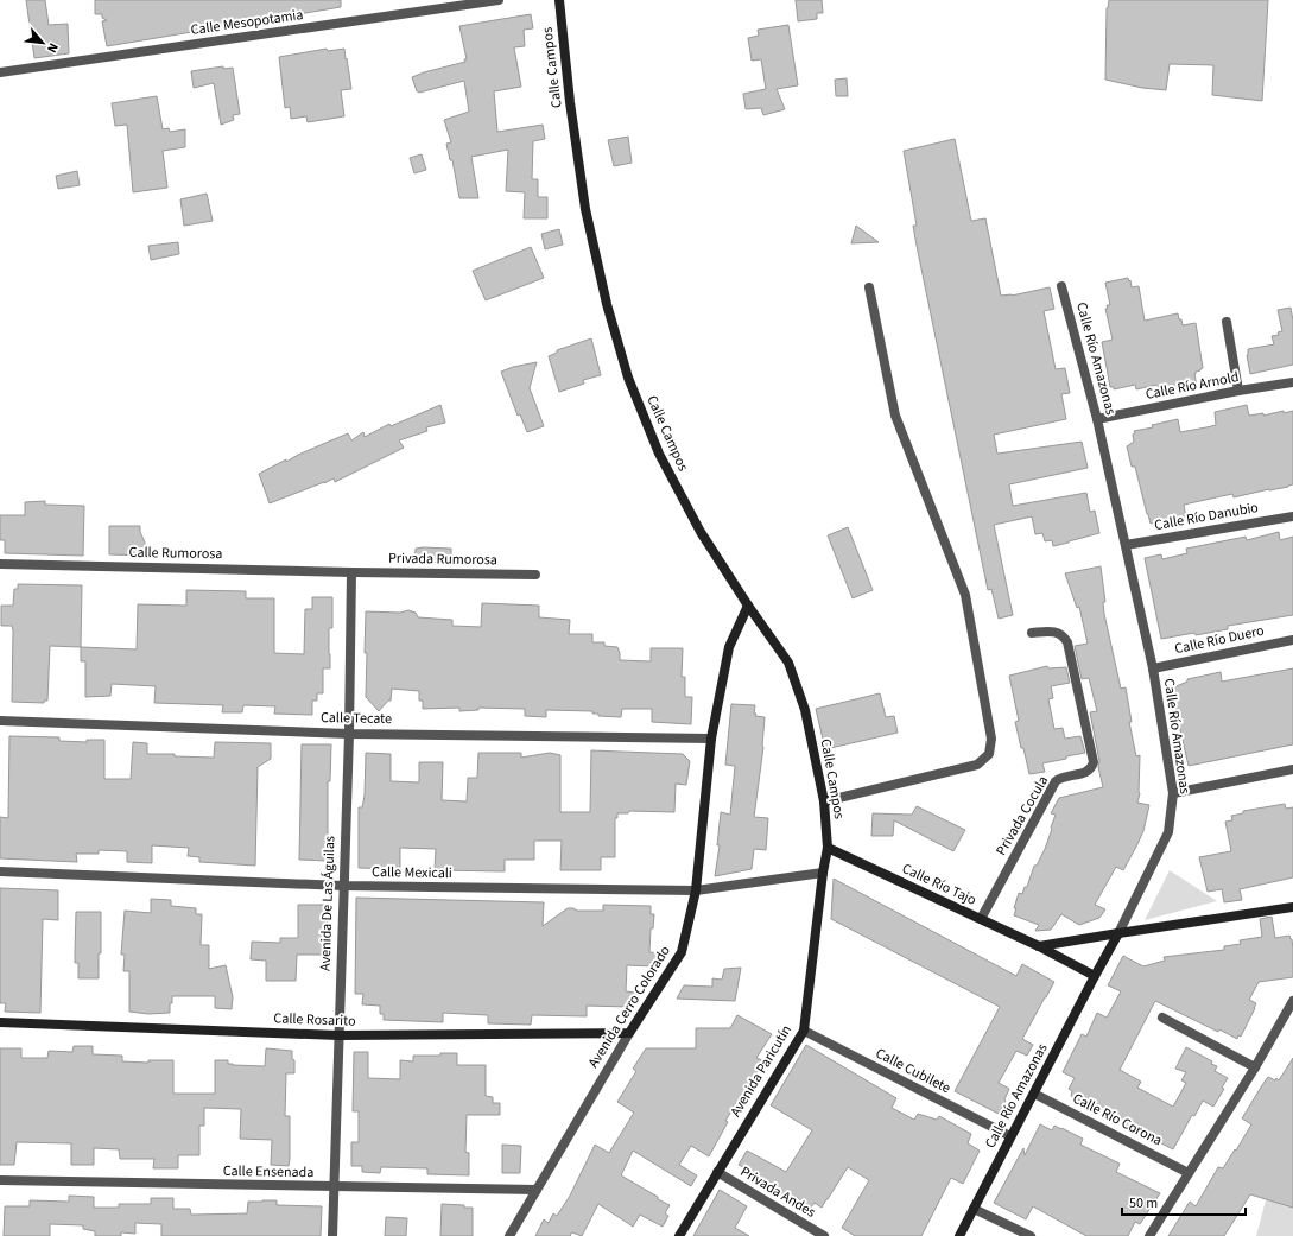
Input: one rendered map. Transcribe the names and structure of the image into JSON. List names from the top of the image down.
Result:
{
  "streets": {
    "street": [
      "Calle Mesopotamia",
      "Calle Campos",
      "Calle Río Amazonas",
      "Calle Río Arnold",
      "Calle Río Danubio",
      "Calle Rumorosa",
      "Privada Rumorosa",
      "Calle Río Duero",
      "Calle Tecate",
      "Privada Cocula",
      "Calle Mexicali",
      "Calle Río Tajo",
      "Avenida De Las Águilas",
      "Avenida Cerro Colorado",
      "Calle Rosarito",
      "Avenida Paricutín",
      "Calle Cubilete",
      "Calle Río Corona",
      "Calle Ensenada",
      "Privada Andes"
    ]
  },
  "crossings": [
    ["Calle Campos", "Calle Río Tajo"],
    ["Calle Campos", "Avenida Cerro Colorado"],
    ["Calle Campos", "Avenida Paricutín"],
    ["Calle Río Amazonas", "Calle Río Arnold"],
    ["Calle Río Amazonas", "Calle Río Danubio"],
    ["Calle Río Amazonas", "Calle Río Duero"],
    ["Calle Río Amazonas", "Calle Río Tajo"],
    ["Calle Río Amazonas", "Calle Cubilete"],
    ["Calle Río Amazonas", "Calle Río Corona"],
    ["Calle Rumorosa", "Privada Rumorosa"],
    ["Calle Rumorosa", "Avenida De Las Águilas"],
    ["Privada Rumorosa", "Avenida De Las Águilas"],
    ["Calle Tecate", "Avenida De Las Águilas"],
    ["Calle Tecate", "Avenida Cerro Colorado"],
    ["Privada Cocula", "Calle Río Tajo"],
    ["Calle Mexicali", "Avenida De Las Águilas"],
    ["Calle Mexicali", "Avenida Cerro Colorado"],
    ["Calle Mexicali", "Avenida Paricutín"],
    ["Calle Río Tajo", "Avenida Paricutín"],
    ["Avenida De Las Águilas", "Calle Rosarito"],
    ["Avenida De Las Águilas", "Calle Ensenada"],
    ["Avenida Cerro Colorado", "Calle Rosarito"],
    ["Avenida Cerro Colorado", "Calle Ensenada"],
    ["Avenida Paricutín", "Calle Cubilete"],
    ["Avenida Paricutín", "Privada Andes"]
  ],
  "scale_bar": "50 m",
  "north": "bottom right"
}
